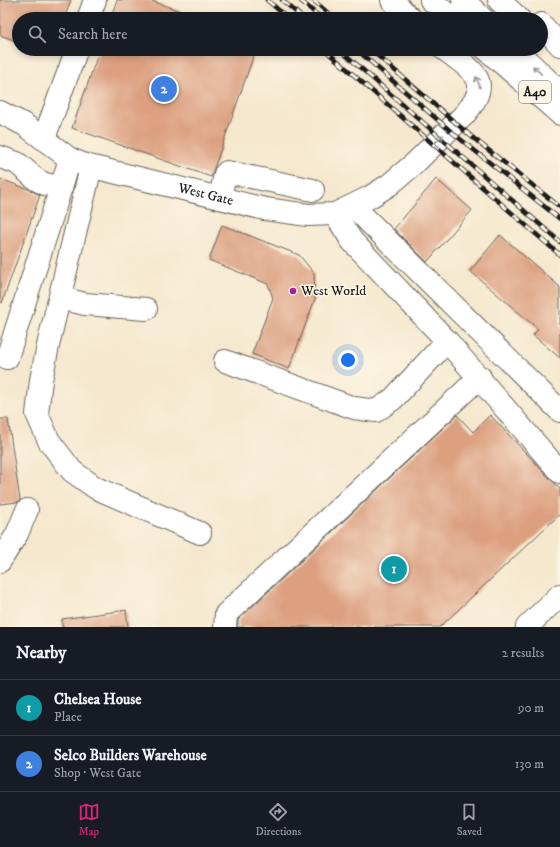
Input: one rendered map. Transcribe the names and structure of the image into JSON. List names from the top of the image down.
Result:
{
  "streets": {
    "main road": ["A40", "West Gate"]
  },
  "places": ["West World"],
  "page": {
    "search": "Search here",
    "pins": ["2", "1"],
    "heading": ["Nearby", "2 results"],
    "list": [
      {
        "mark": "1",
        "name": "Chelsea House",
        "note": "Place",
        "value": "90 m"
      },
      {
        "mark": "2",
        "name": "Selco Builders Warehouse",
        "note": "Shop · West Gate",
        "value": "130 m"
      }
    ],
    "nav": ["Map", "Directions", "Saved"]
  }
}
